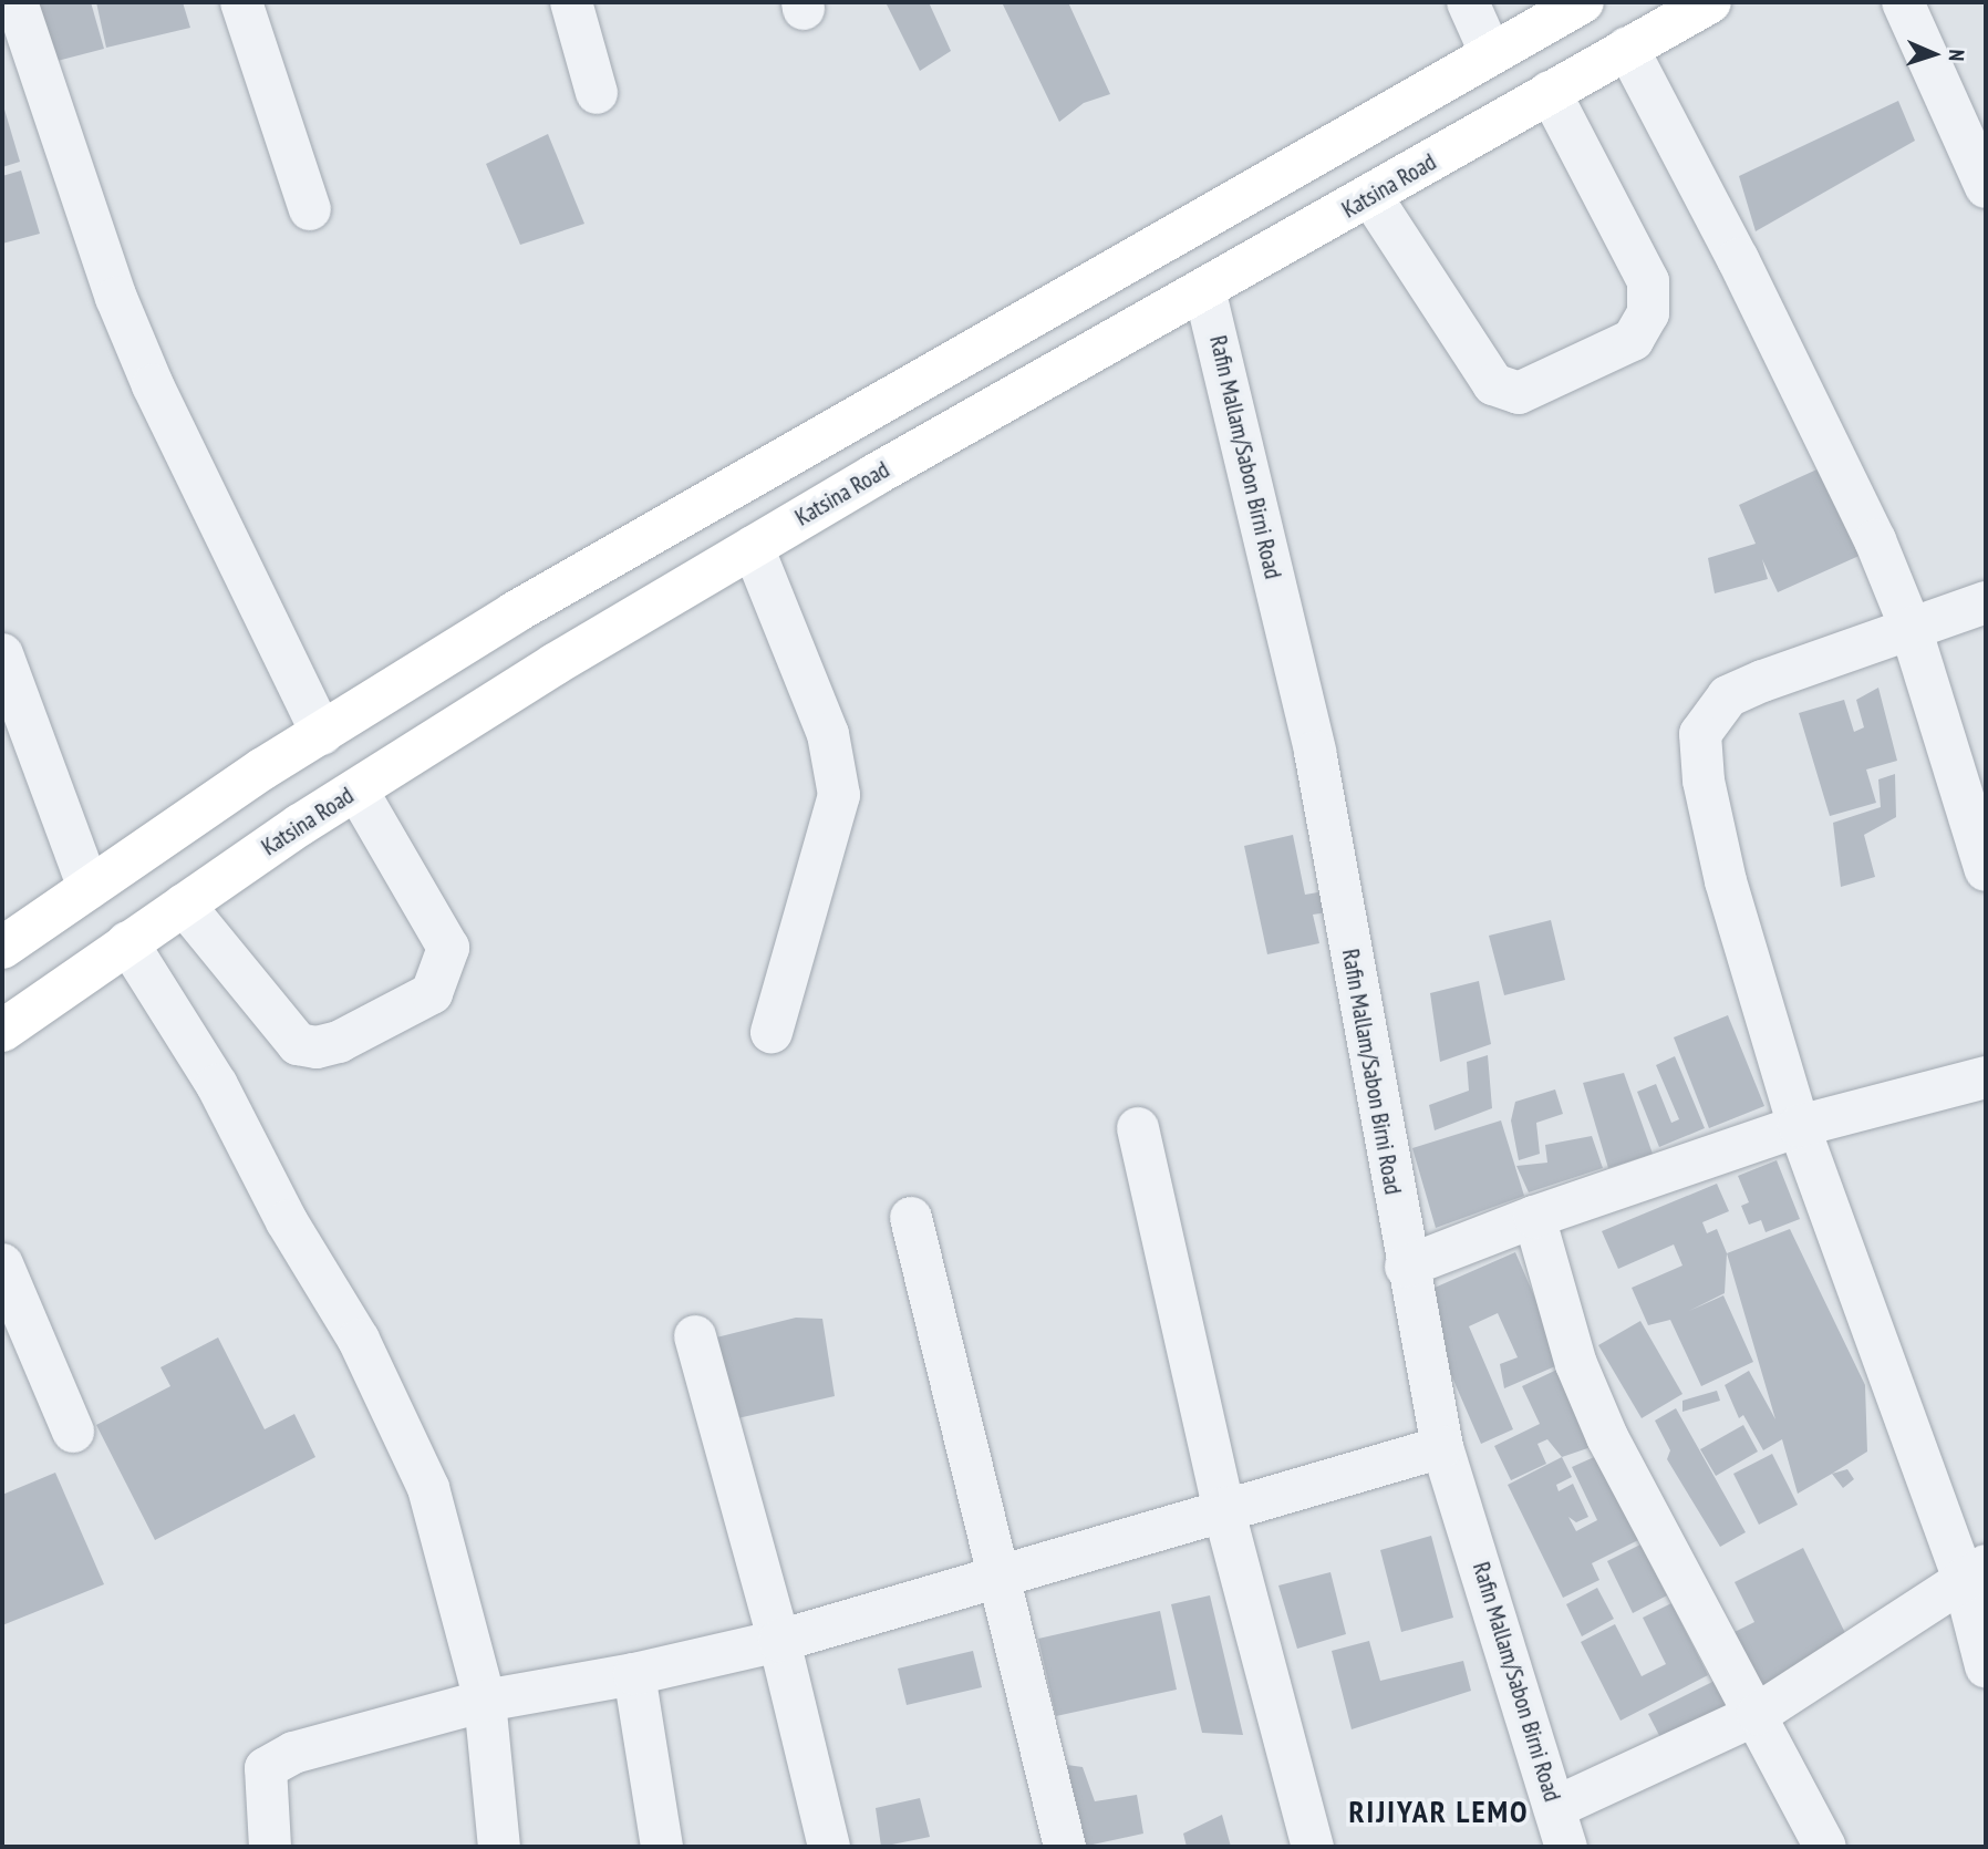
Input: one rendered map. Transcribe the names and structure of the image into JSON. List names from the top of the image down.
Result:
{
  "streets": {
    "highway": ["Katsina Road"],
    "street": ["Rafin Mallam/Sabon Birni Road"]
  },
  "crossings": [
    ["Katsina Road", "Rafin Mallam/Sabon Birni Road"]
  ],
  "districts": ["RIJIYAR LEMO"],
  "north": "right"
}
